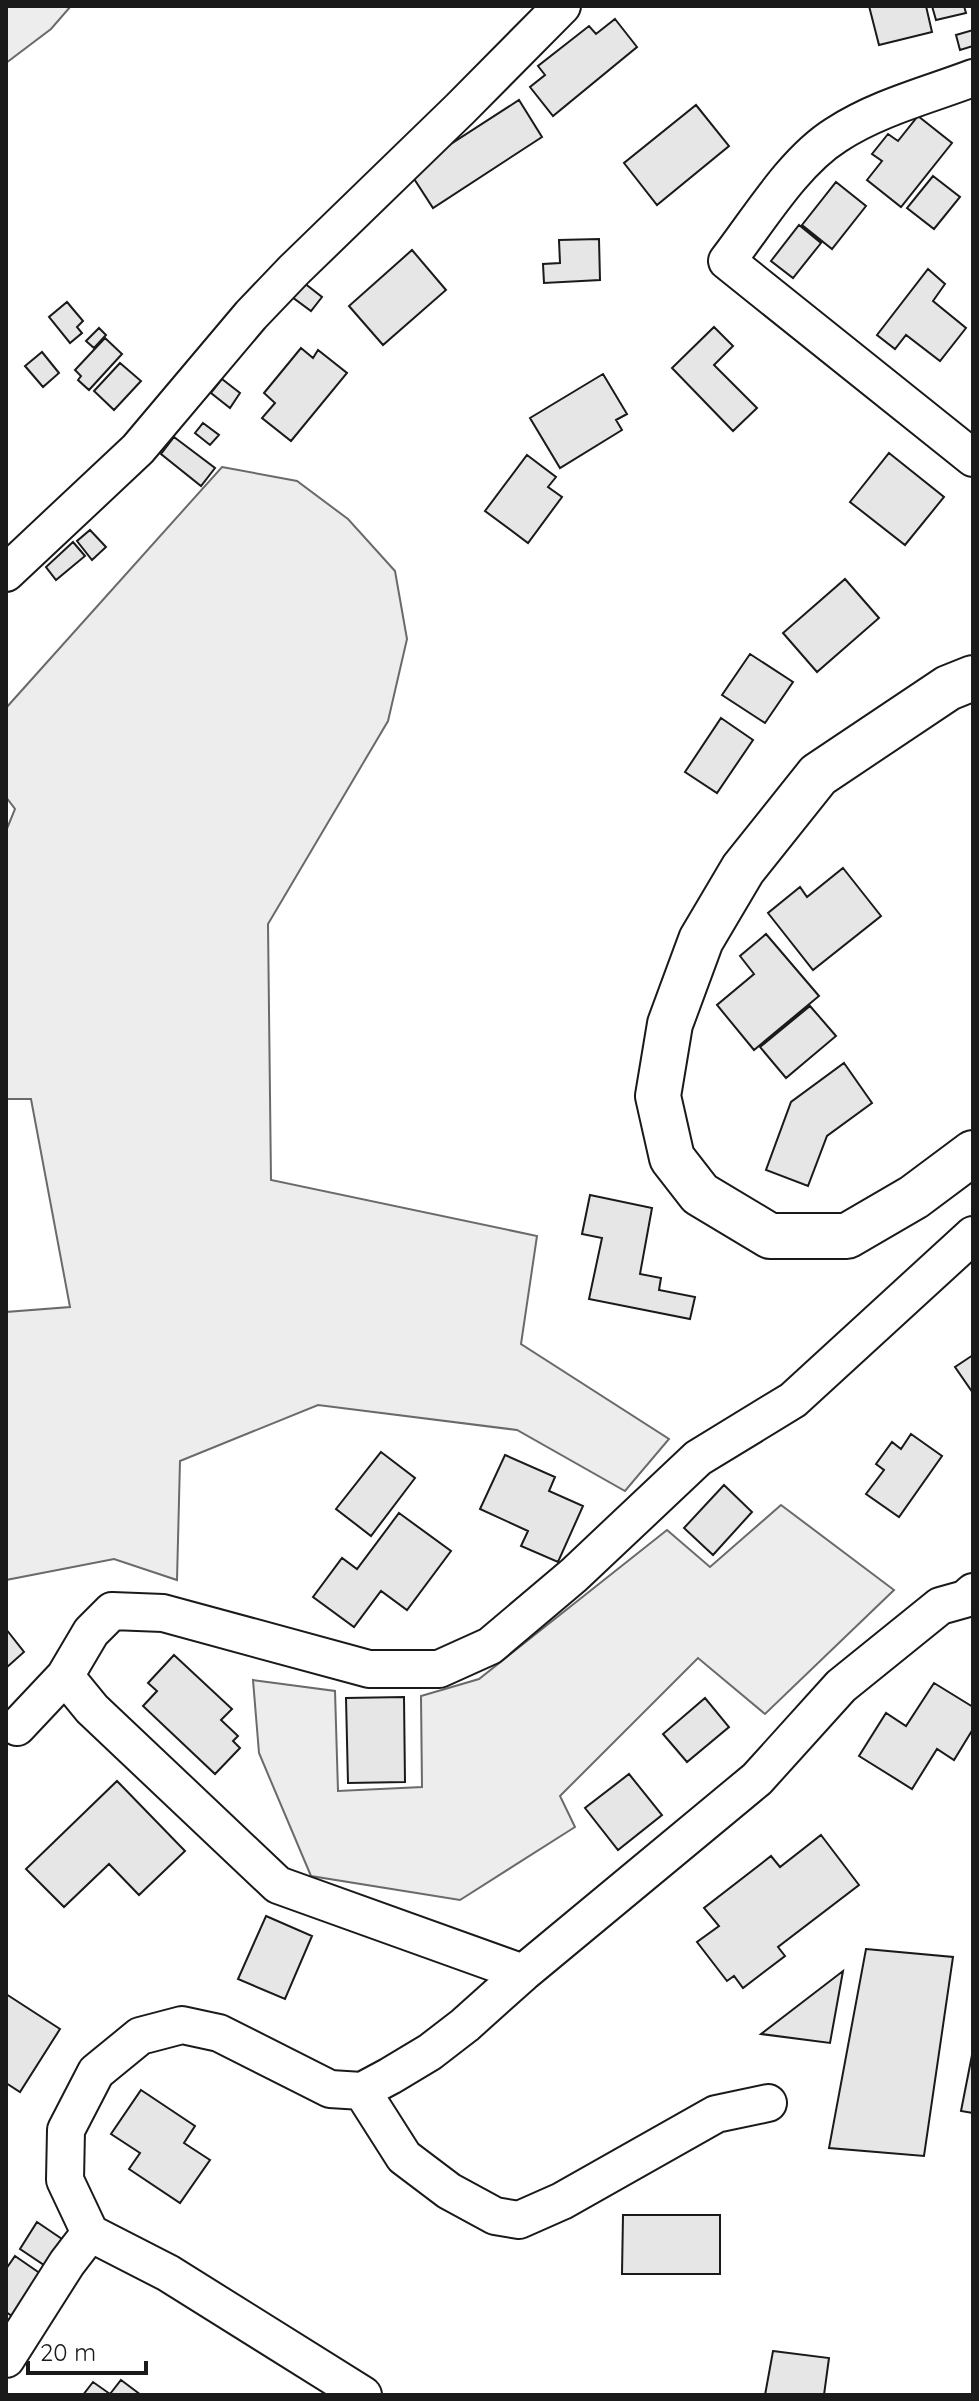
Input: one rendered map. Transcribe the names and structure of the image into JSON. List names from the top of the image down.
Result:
{
  "scale_bar": "20 m"
}
